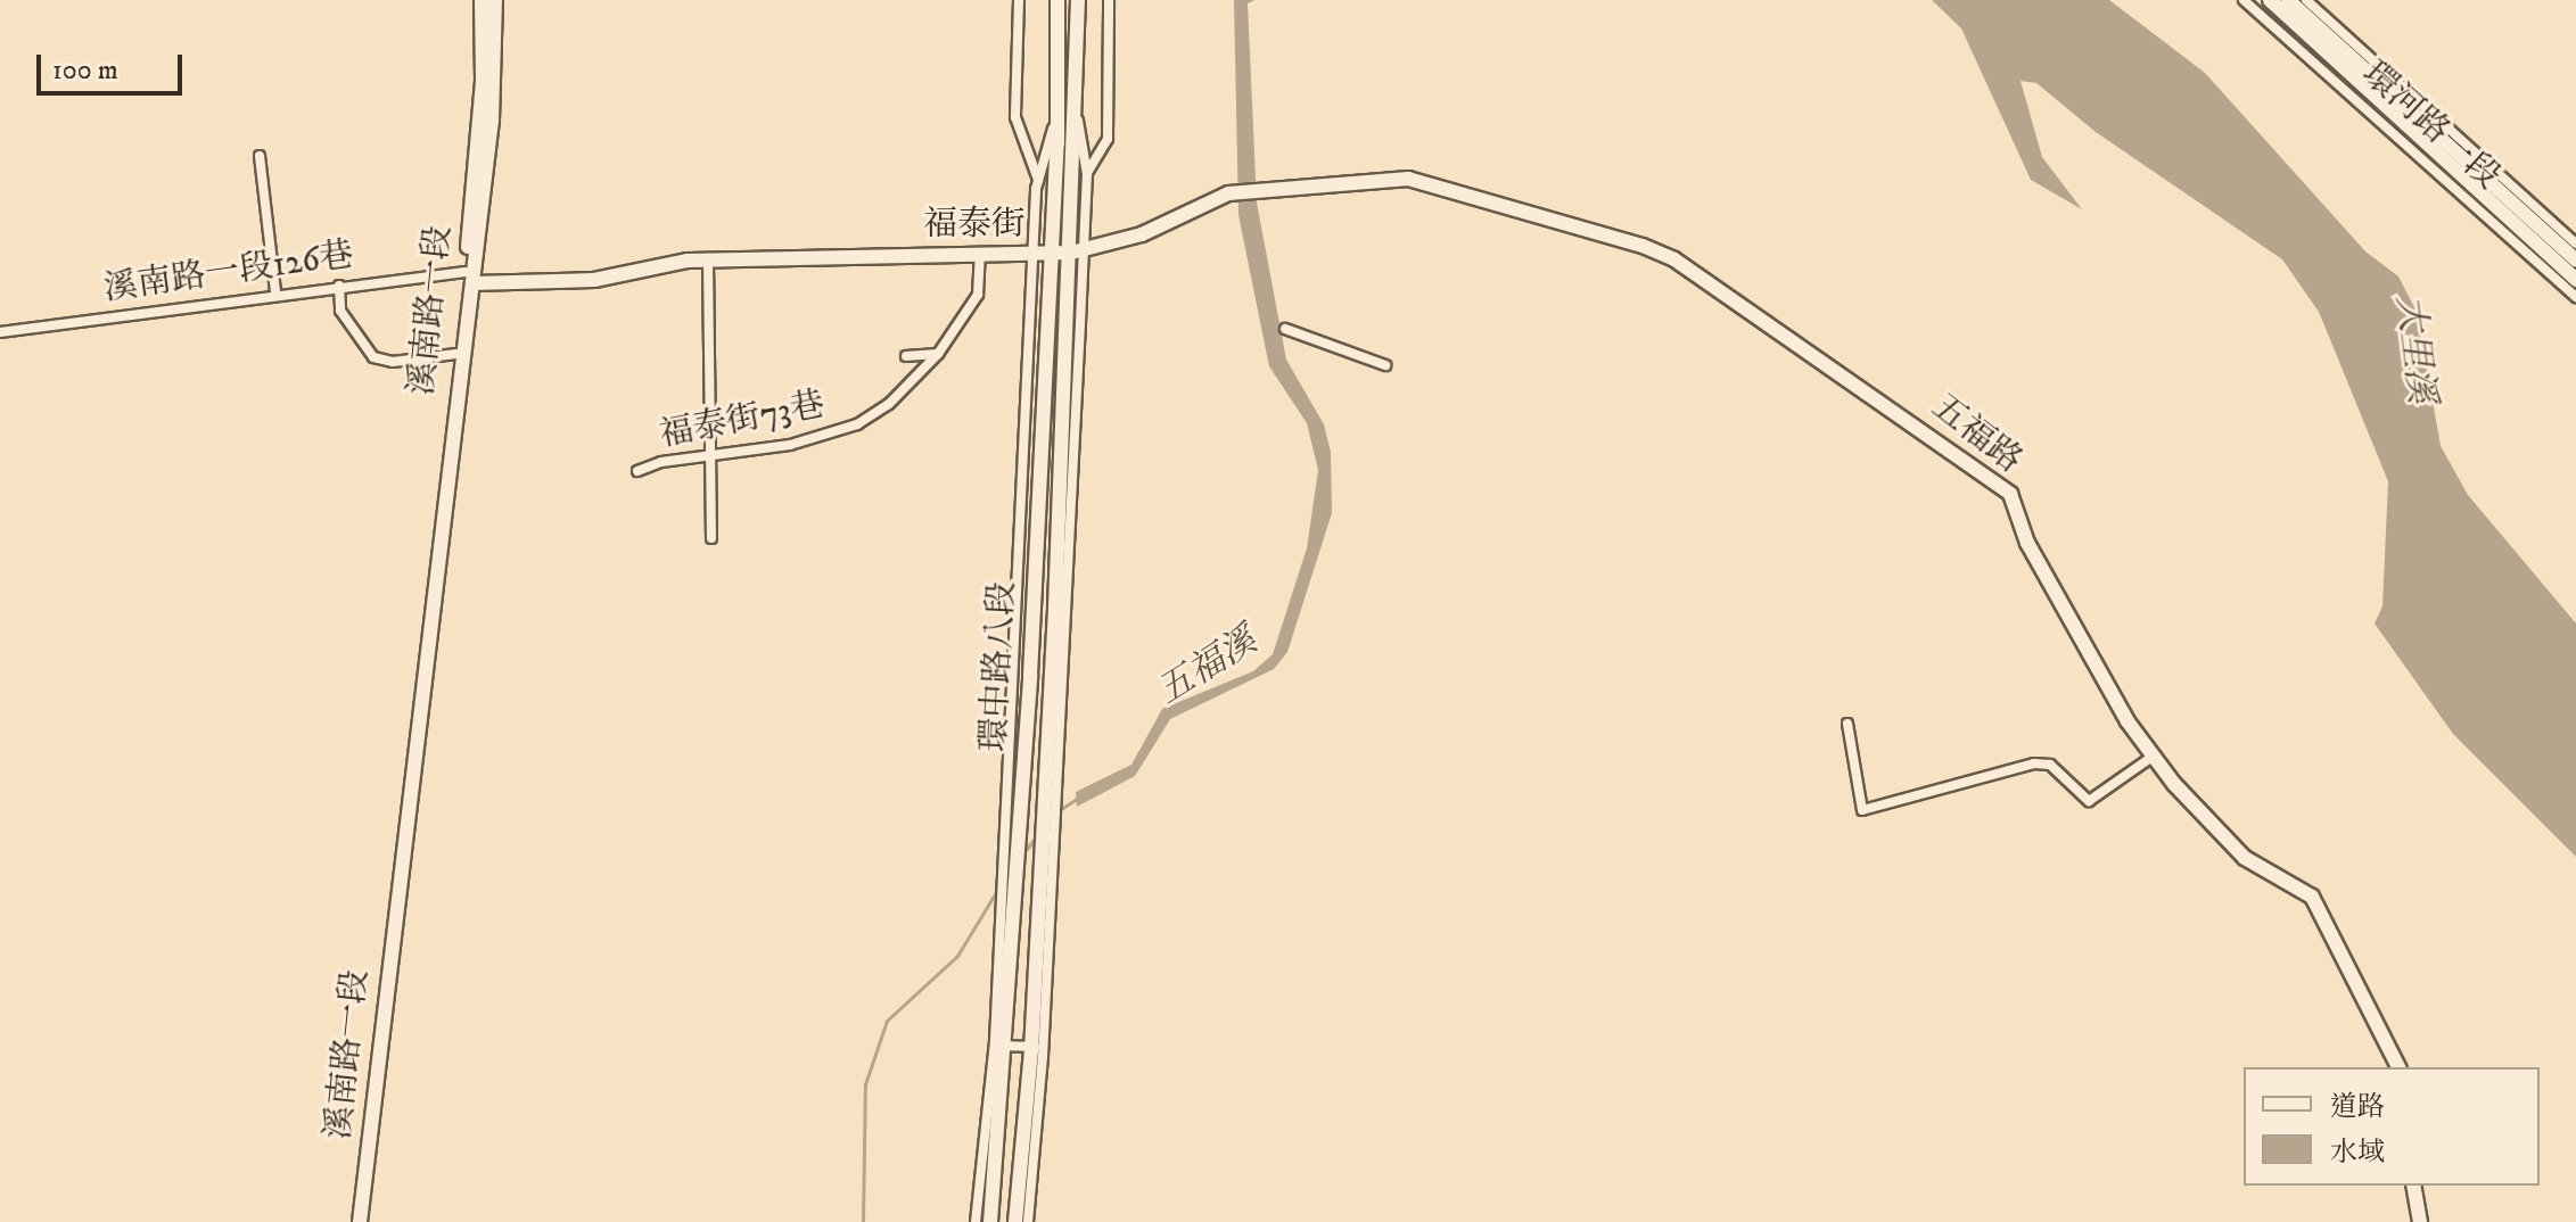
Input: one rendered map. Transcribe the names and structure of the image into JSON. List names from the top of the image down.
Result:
{
  "streets": {
    "street": [
      "環河路一段",
      "福泰街",
      "溪南路一段126巷",
      "溪南路一段",
      "福泰街73巷",
      "五福路",
      "環中路八段"
    ]
  },
  "crossings": [
    ["福泰街", "溪南路一段126巷"],
    ["福泰街", "溪南路一段"],
    ["福泰街", "福泰街73巷"],
    ["福泰街", "五福路"],
    ["福泰街", "環中路八段"],
    ["溪南路一段126巷", "溪南路一段"]
  ],
  "water": ["大里溪", "五福溪"],
  "legend": ["道路", "水域"],
  "scale_bar": "100 m"
}
